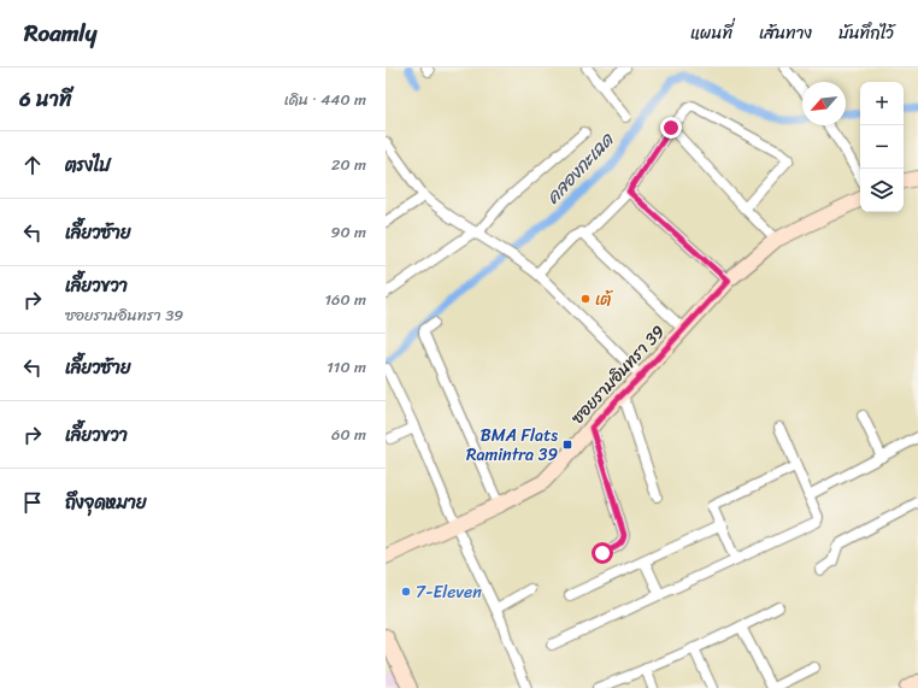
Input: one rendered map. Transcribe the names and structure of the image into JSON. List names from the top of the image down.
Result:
{
  "streets": {
    "street": ["ซอยรามอินทรา 39"]
  },
  "water": ["คลองกะเฉด"],
  "places": {
    "other": ["เต้", "7-Eleven"],
    "transit": ["BMA Flats Ramintra 39"]
  },
  "north": "bottom left",
  "page": {
    "header": "Roamly",
    "nav": ["แผนที่", "เส้นทาง", "บันทึกไว้"],
    "heading": ["6 นาที", "เดิน · 440 m"],
    "map_buttons": ["+", "−"],
    "list": [
      ["ตรงไป", "20 m"],
      ["เลี้ยวซ้าย", "90 m"],
      ["เลี้ยวขวา", "ซอยรามอินทรา 39", "160 m"],
      ["เลี้ยวซ้าย", "110 m"],
      ["เลี้ยวขวา", "60 m"],
      "ถึงจุดหมาย"
    ]
  }
}
